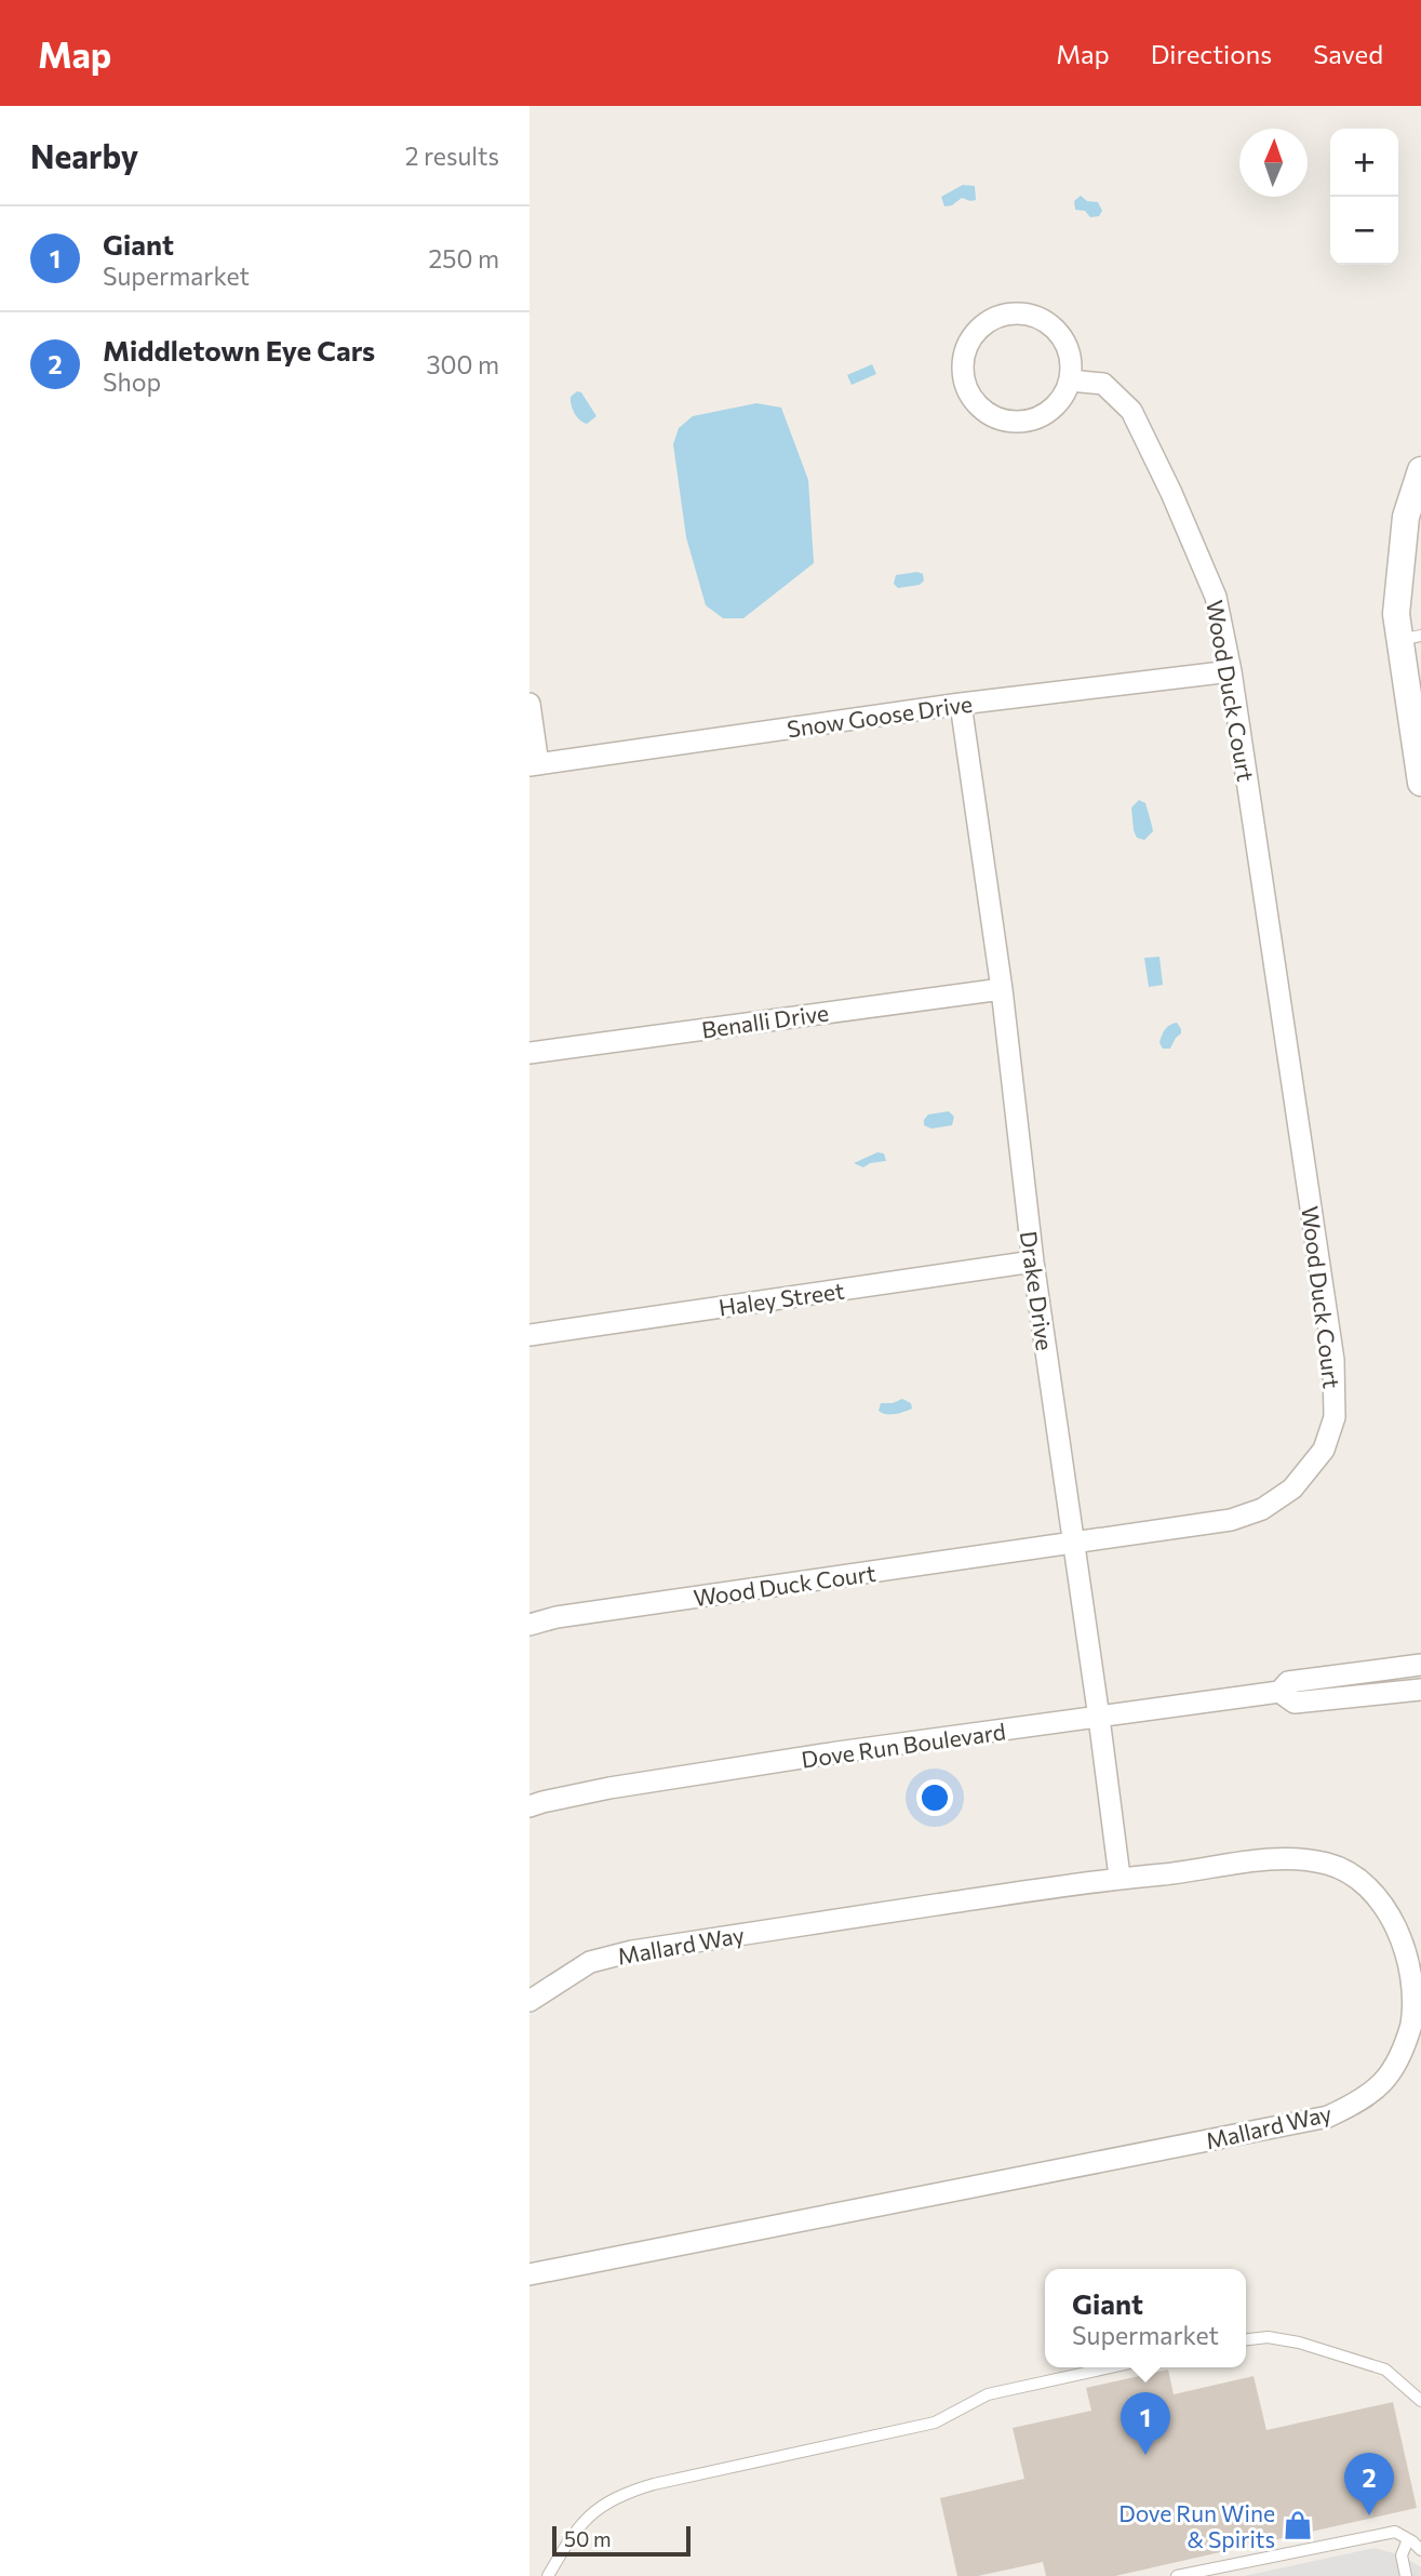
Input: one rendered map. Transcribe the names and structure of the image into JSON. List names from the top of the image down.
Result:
{
  "streets": {
    "street": [
      "Wood Duck Court",
      "Snow Goose Drive",
      "Benalli Drive",
      "Drake Drive",
      "Haley Street",
      "Dove Run Boulevard",
      "Mallard Way"
    ]
  },
  "crossings": [
    ["Wood Duck Court", "Snow Goose Drive"],
    ["Wood Duck Court", "Drake Drive"],
    ["Snow Goose Drive", "Drake Drive"],
    ["Benalli Drive", "Drake Drive"],
    ["Drake Drive", "Haley Street"],
    ["Drake Drive", "Dove Run Boulevard"],
    ["Drake Drive", "Mallard Way"]
  ],
  "places": {
    "shop": ["Dove Run Wine & Spirits"]
  },
  "scale_bar": "50 m",
  "north": "top",
  "page": {
    "header": "Map",
    "nav": ["Map", "Directions", "Saved"],
    "heading": ["Nearby", "2 results"],
    "map_buttons": ["+", "−"],
    "list": [
      {
        "mark": "1",
        "name": "Giant",
        "note": "Supermarket",
        "value": "250 m"
      },
      {
        "mark": "2",
        "name": "Middletown Eye Cars",
        "note": "Shop",
        "value": "300 m"
      }
    ],
    "popup": ["Giant", "Supermarket"],
    "pins": ["1", "2"],
    "scale": "50 m"
  }
}
